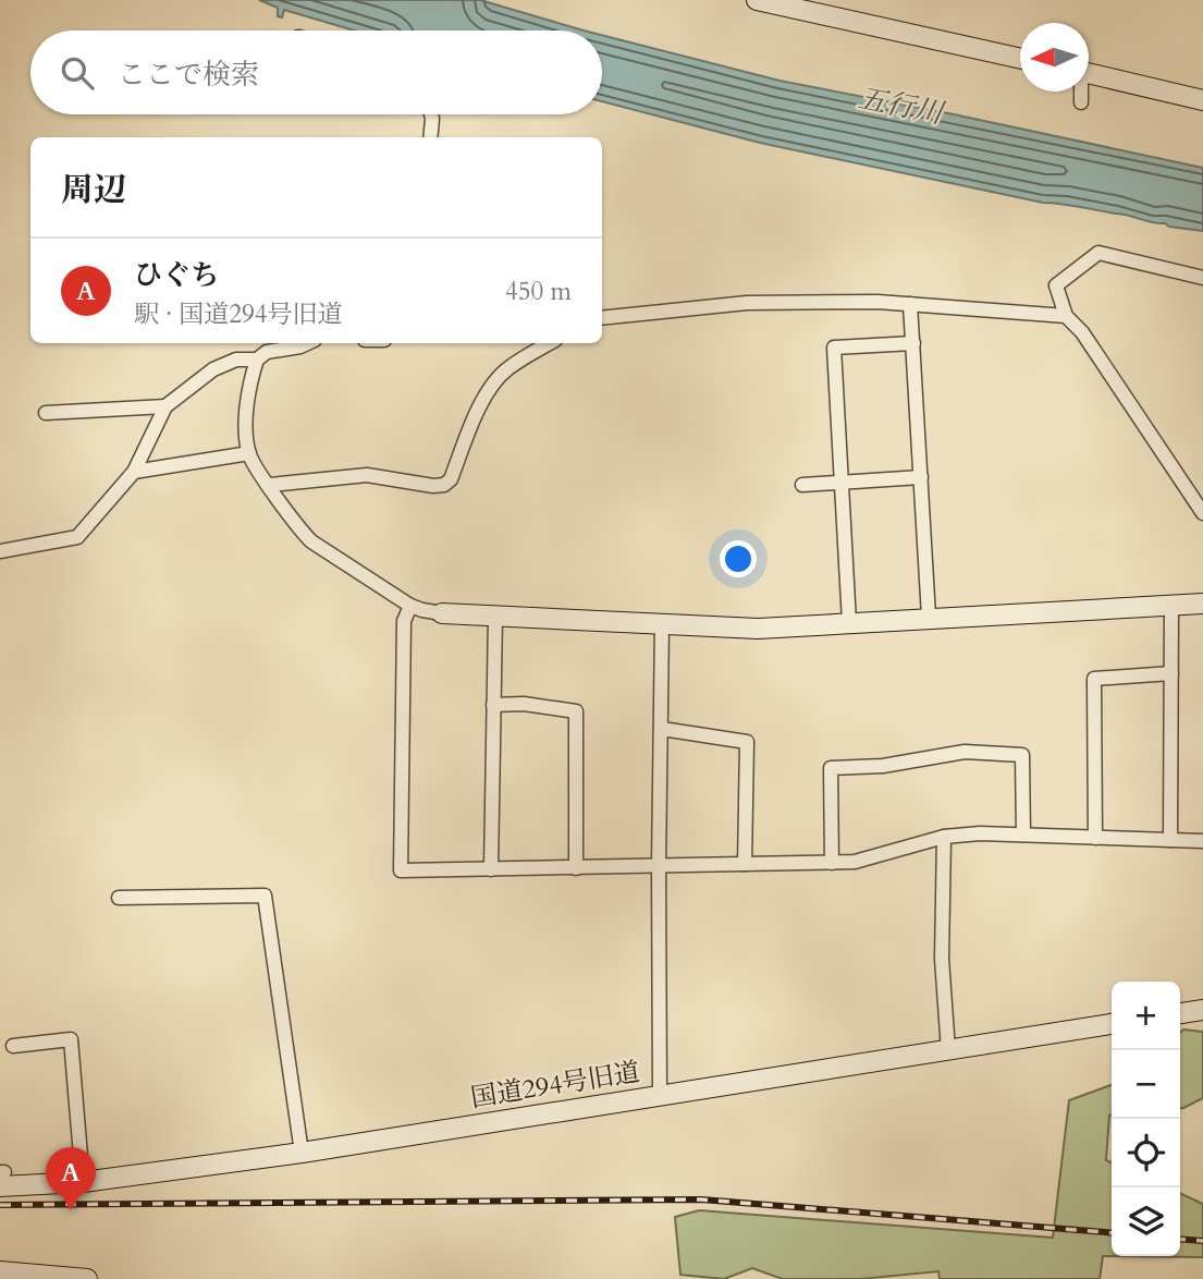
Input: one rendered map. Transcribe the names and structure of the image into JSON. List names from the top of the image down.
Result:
{
  "streets": {
    "street": ["国道294号旧道"]
  },
  "water": ["五行川"],
  "north": "left",
  "page": {
    "search": "ここで検索",
    "heading": "周辺",
    "list": [
      {
        "mark": "A",
        "name": "ひぐち",
        "note": "駅 · 国道294号旧道",
        "value": "450 m"
      }
    ],
    "map_buttons": ["+", "−"],
    "pins": "A"
  }
}
